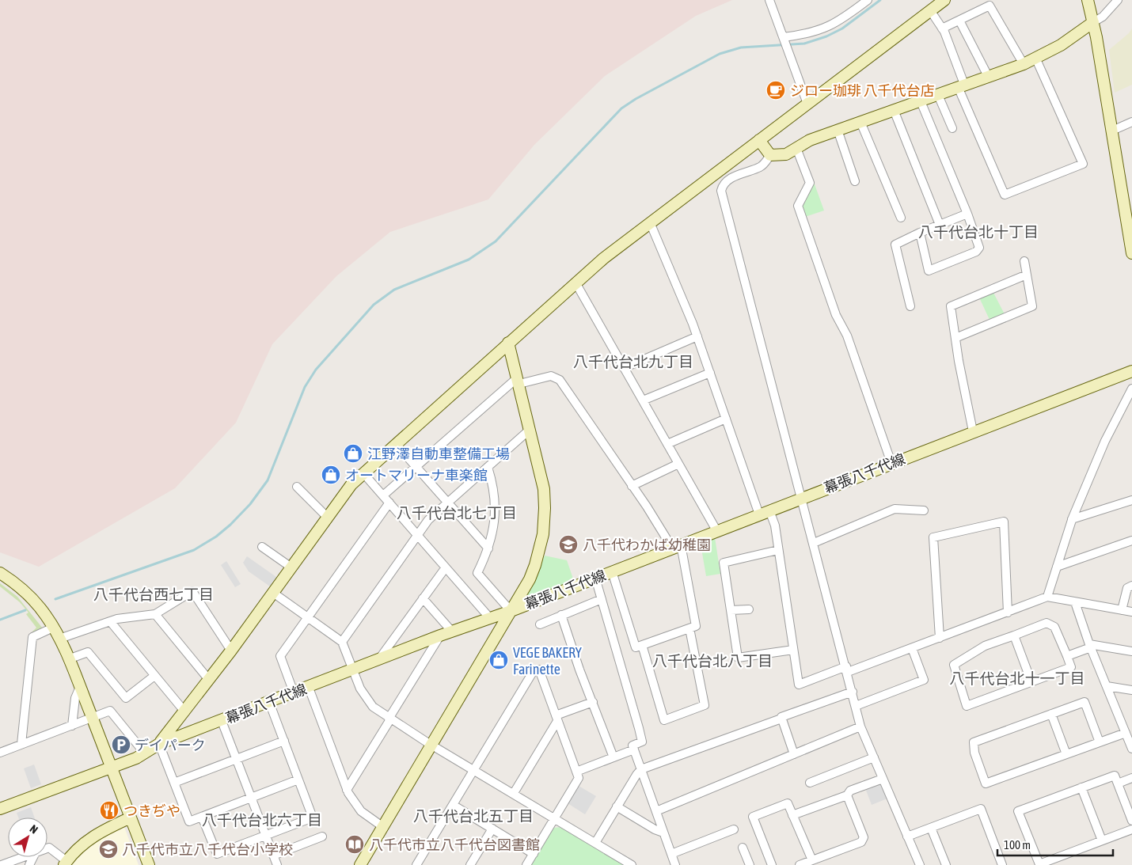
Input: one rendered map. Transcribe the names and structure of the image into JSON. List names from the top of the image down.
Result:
{
  "streets": {
    "street": ["幕張八千代線"]
  },
  "districts": [
    "八千代台北十丁目",
    "八千代台北九丁目",
    "八千代台北七丁目",
    "八千代台西七丁目",
    "八千代台北八丁目",
    "八千代台北十一丁目",
    "八千代台北五丁目",
    "八千代台北六丁目"
  ],
  "places": {
    "cafe": ["ジロー珈琲 八千代台店"],
    "shop": ["江野澤自動車整備工場", "オートマリーナ車楽館", "VEGE BAKERY Farinette"],
    "school or university": ["八千代わかば幼稚園", "八千代市立八千代台小学校"],
    "parking": ["デイパーク"],
    "restaurant": ["つきぢや"],
    "library": ["八千代市立八千代台図書館"]
  },
  "scale_bar": "100 m",
  "north": "top right"
}
